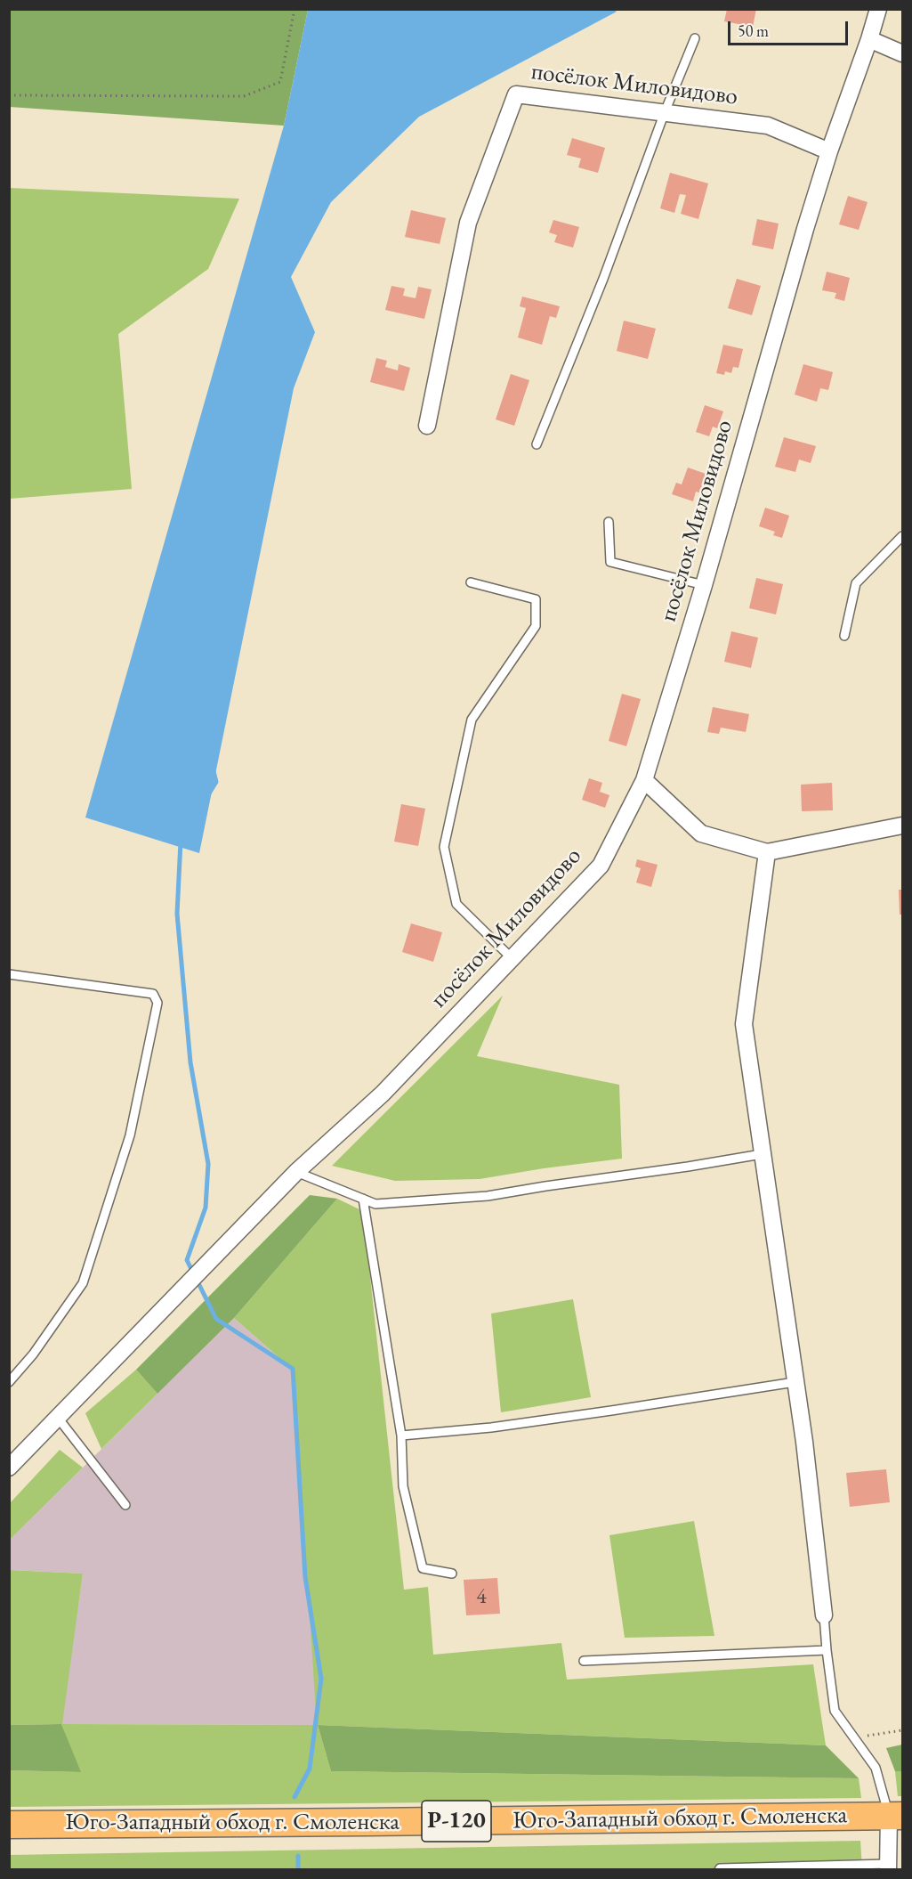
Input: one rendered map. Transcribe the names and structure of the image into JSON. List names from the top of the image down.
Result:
{
  "streets": {
    "highway": ["Юго-Западный обход г. Смоленска", "Р-120"],
    "street": ["посёлок Миловидово"]
  },
  "house_numbers": ["4"],
  "scale_bar": "50 m"
}
